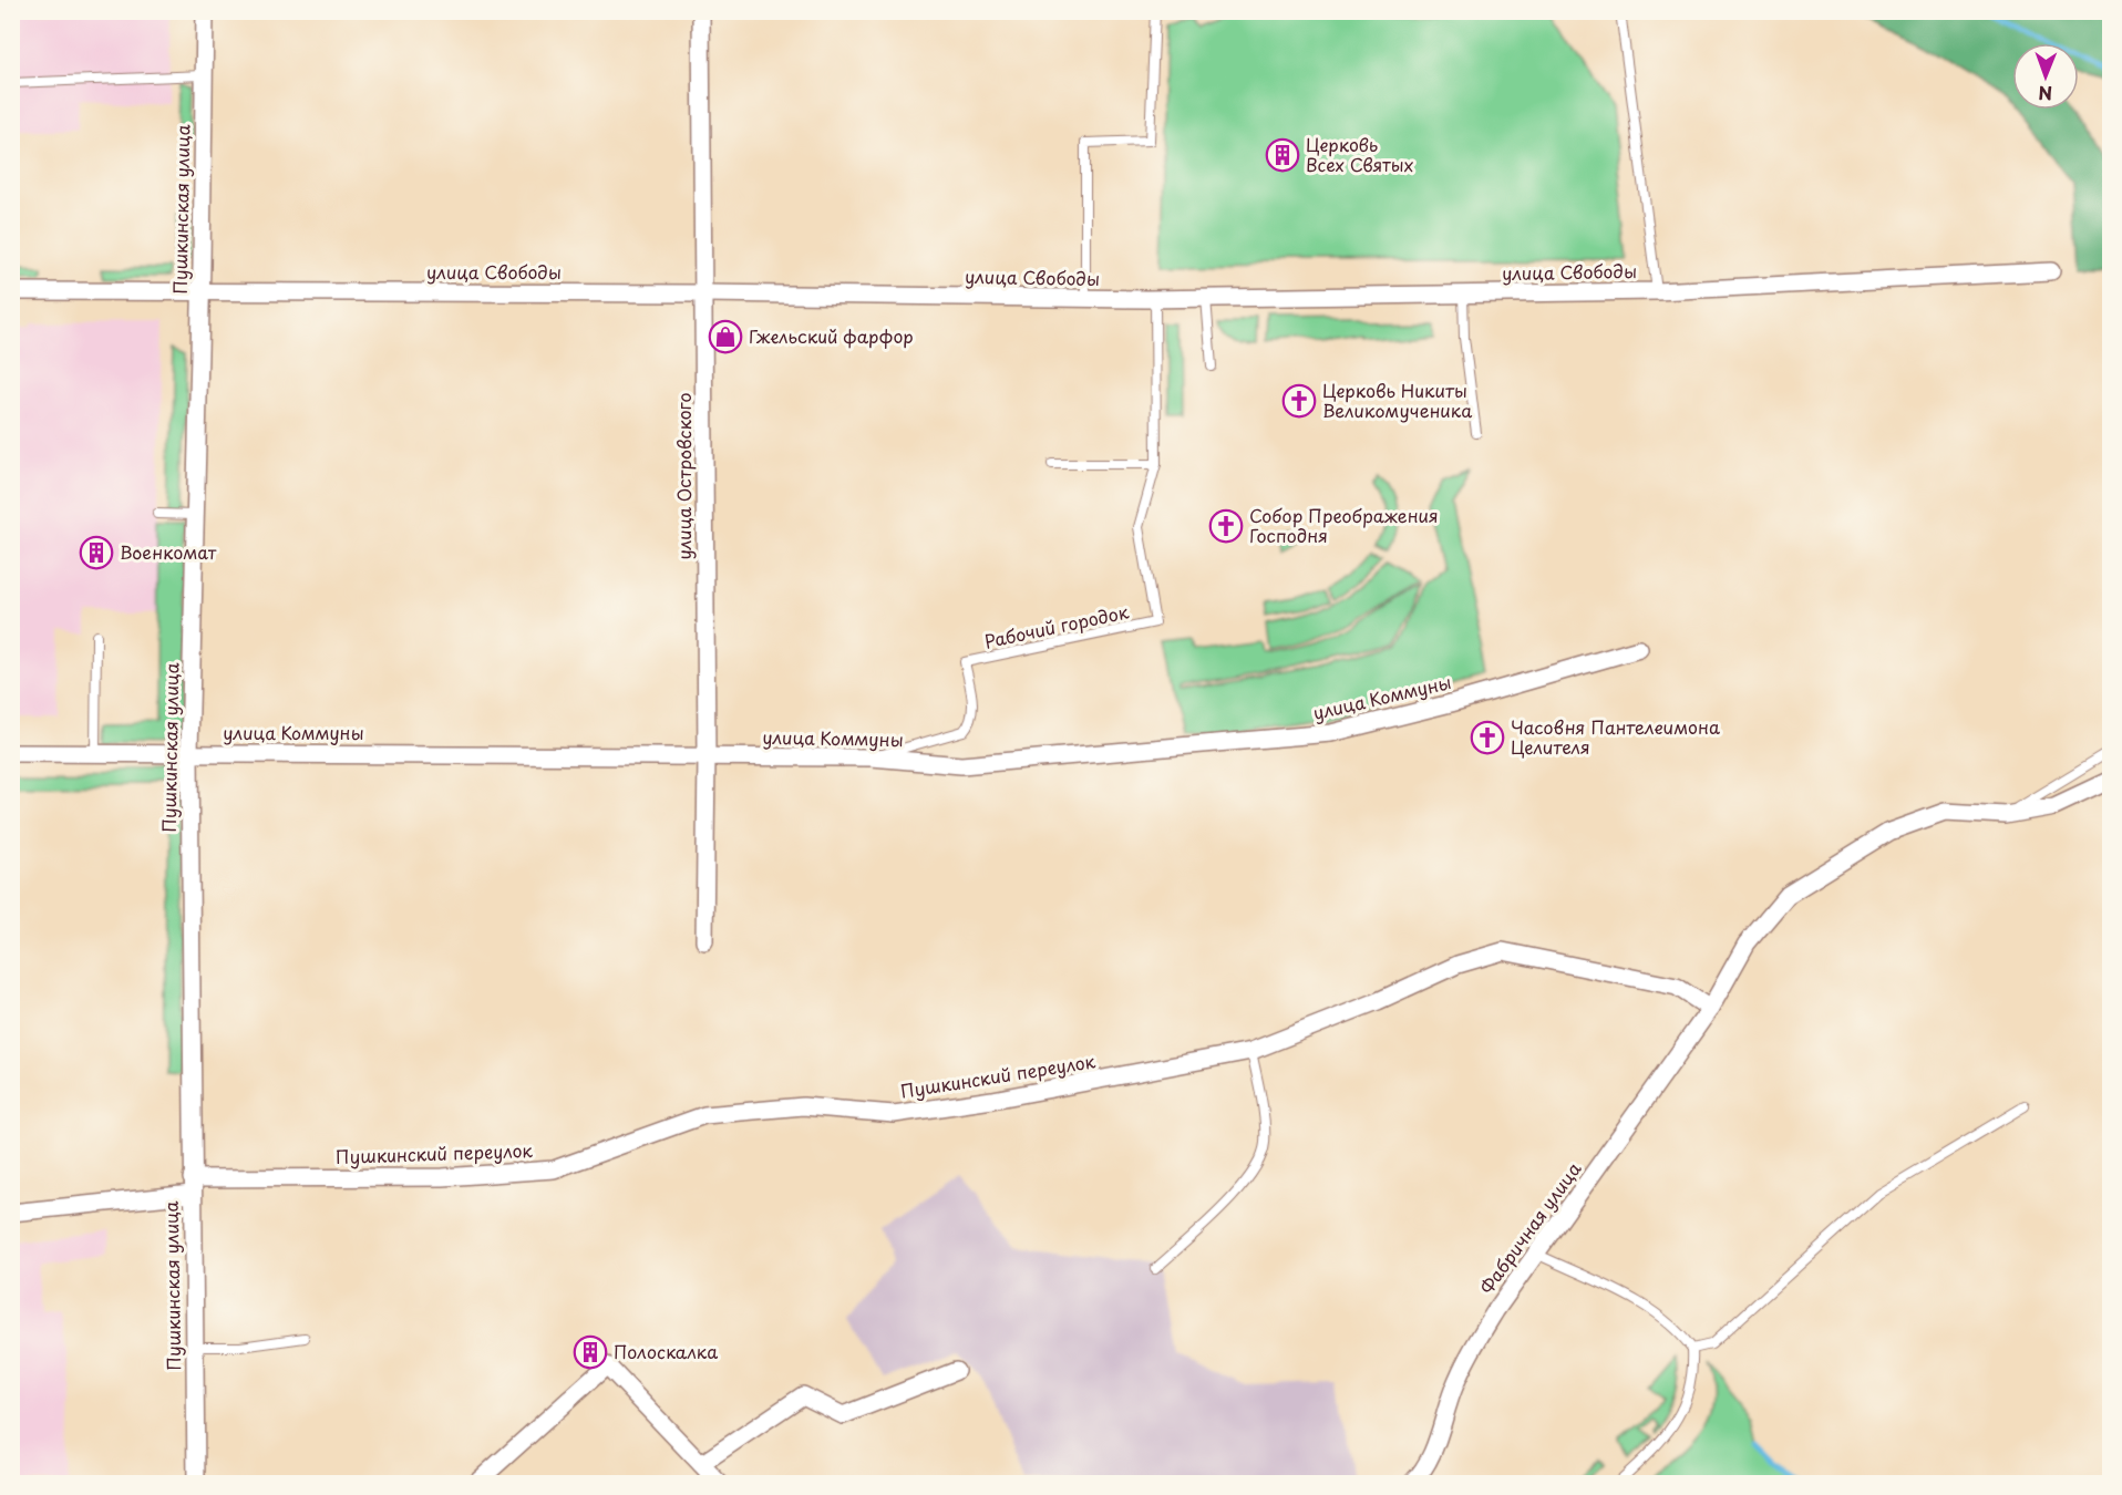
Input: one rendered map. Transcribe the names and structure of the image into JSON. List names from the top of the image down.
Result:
{
  "streets": {
    "street": [
      "Пушкинская улица",
      "улица Свободы",
      "улица Островского",
      "улица Коммуны",
      "Пушкинский переулок",
      "Фабричная улица"
    ],
    "lane": ["Рабочий городок"]
  },
  "crossings": [
    ["Пушкинская улица", "улица Свободы"],
    ["Пушкинская улица", "улица Коммуны"],
    ["Пушкинская улица", "Пушкинский переулок"],
    ["улица Свободы", "улица Островского"],
    ["улица Свободы", "Рабочий городок"],
    ["улица Островского", "улица Коммуны"],
    ["Рабочий городок", "улица Коммуны"],
    ["Пушкинский переулок", "Фабричная улица"]
  ],
  "places": {
    "building": ["Церковь Всех Святых", "Военкомат", "Полоскалка"],
    "shop": ["Гжельский фарфор"],
    "church": ["Церковь Никиты Великомученика", "Собор Преображения Господня", "Часовня Пантелеимона Целителя"]
  },
  "north": "bottom"
}
